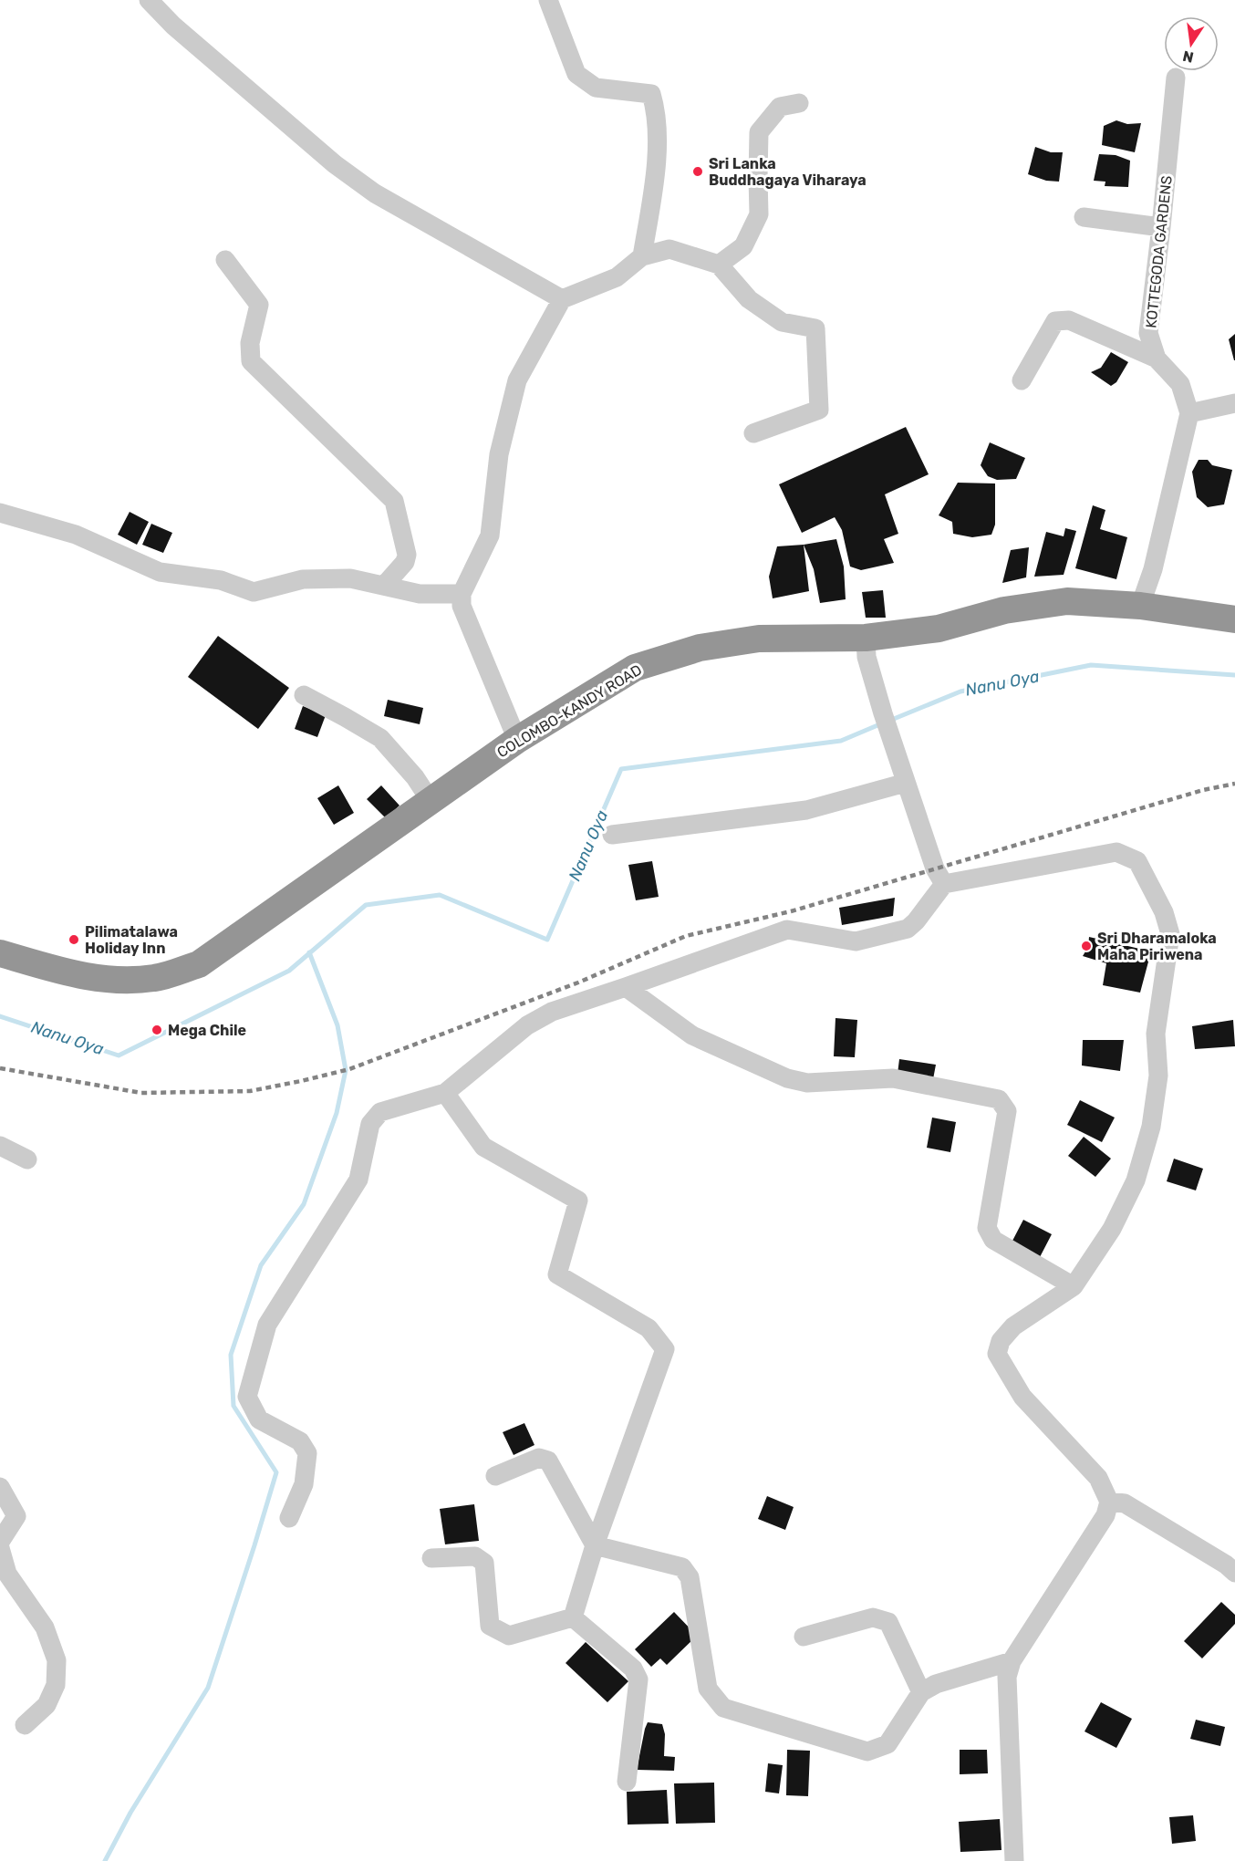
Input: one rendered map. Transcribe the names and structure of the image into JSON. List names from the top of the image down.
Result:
{
  "streets": {
    "highway": ["COLOMBO-KANDY ROAD"],
    "street": ["KOTTEGODA GARDENS"]
  },
  "water": ["Nanu Oya"],
  "places": [
    "Sri Lanka Buddhagaya Viharaya",
    "Pilimatalawa Holiday Inn",
    "Sri Dharamaloka Maha Piriwena",
    "Mega Chile"
  ],
  "north": "bottom"
}
